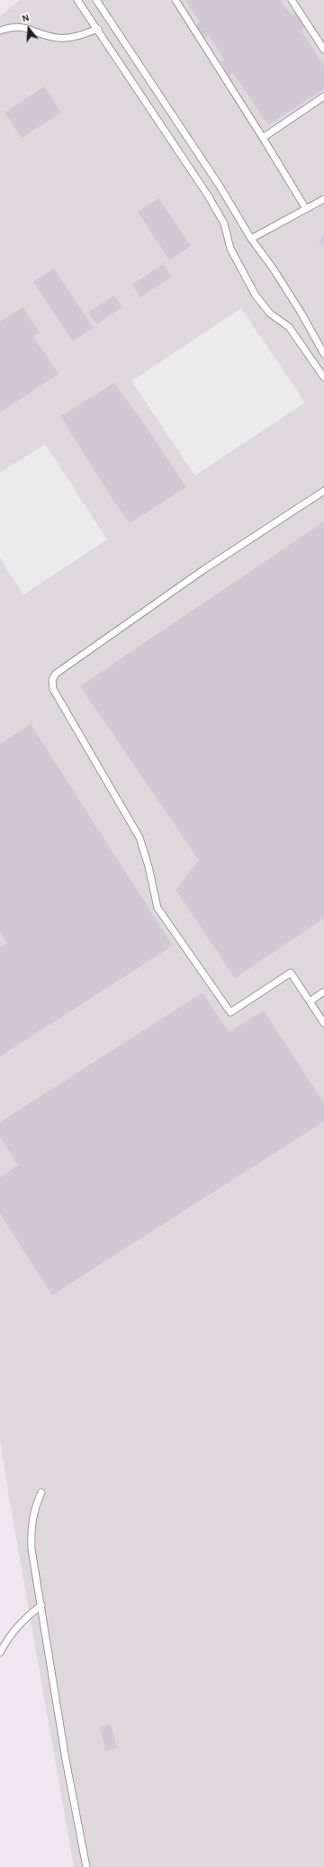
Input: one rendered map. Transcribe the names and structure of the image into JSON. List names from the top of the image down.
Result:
{
  "north": "top"
}
